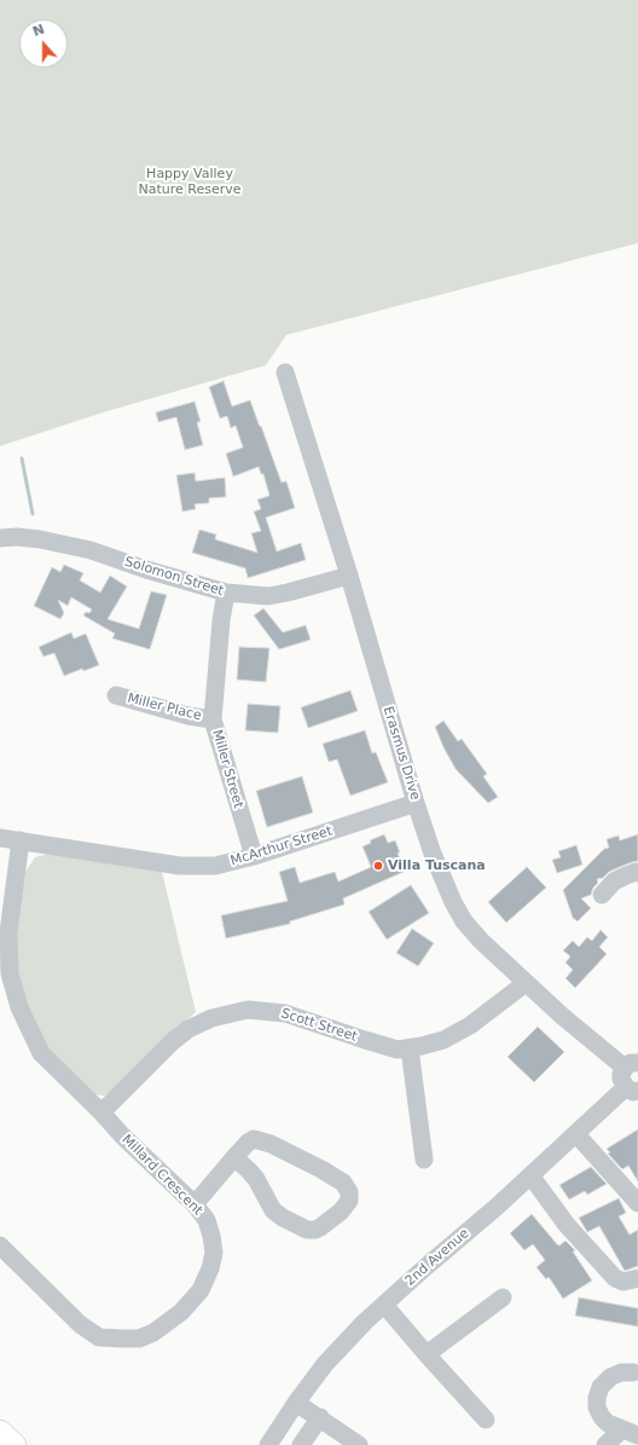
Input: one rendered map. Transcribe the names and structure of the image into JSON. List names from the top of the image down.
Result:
{
  "streets": {
    "street": [
      "Solomon Street",
      "Miller Place",
      "Erasmus Drive",
      "Miller Street",
      "McArthur Street",
      "Scott Street",
      "Millard Crescent",
      "2nd Avenue"
    ]
  },
  "crossings": [
    ["Solomon Street", "Erasmus Drive"],
    ["Solomon Street", "Miller Street"],
    ["Miller Place", "Miller Street"],
    ["Erasmus Drive", "McArthur Street"],
    ["Erasmus Drive", "Scott Street"],
    ["Miller Street", "McArthur Street"],
    ["McArthur Street", "Millard Crescent"],
    ["Scott Street", "Millard Crescent"]
  ],
  "parks": ["Happy Valley Nature Reserve"],
  "places": ["Villa Tuscana"],
  "north": "top"
}
